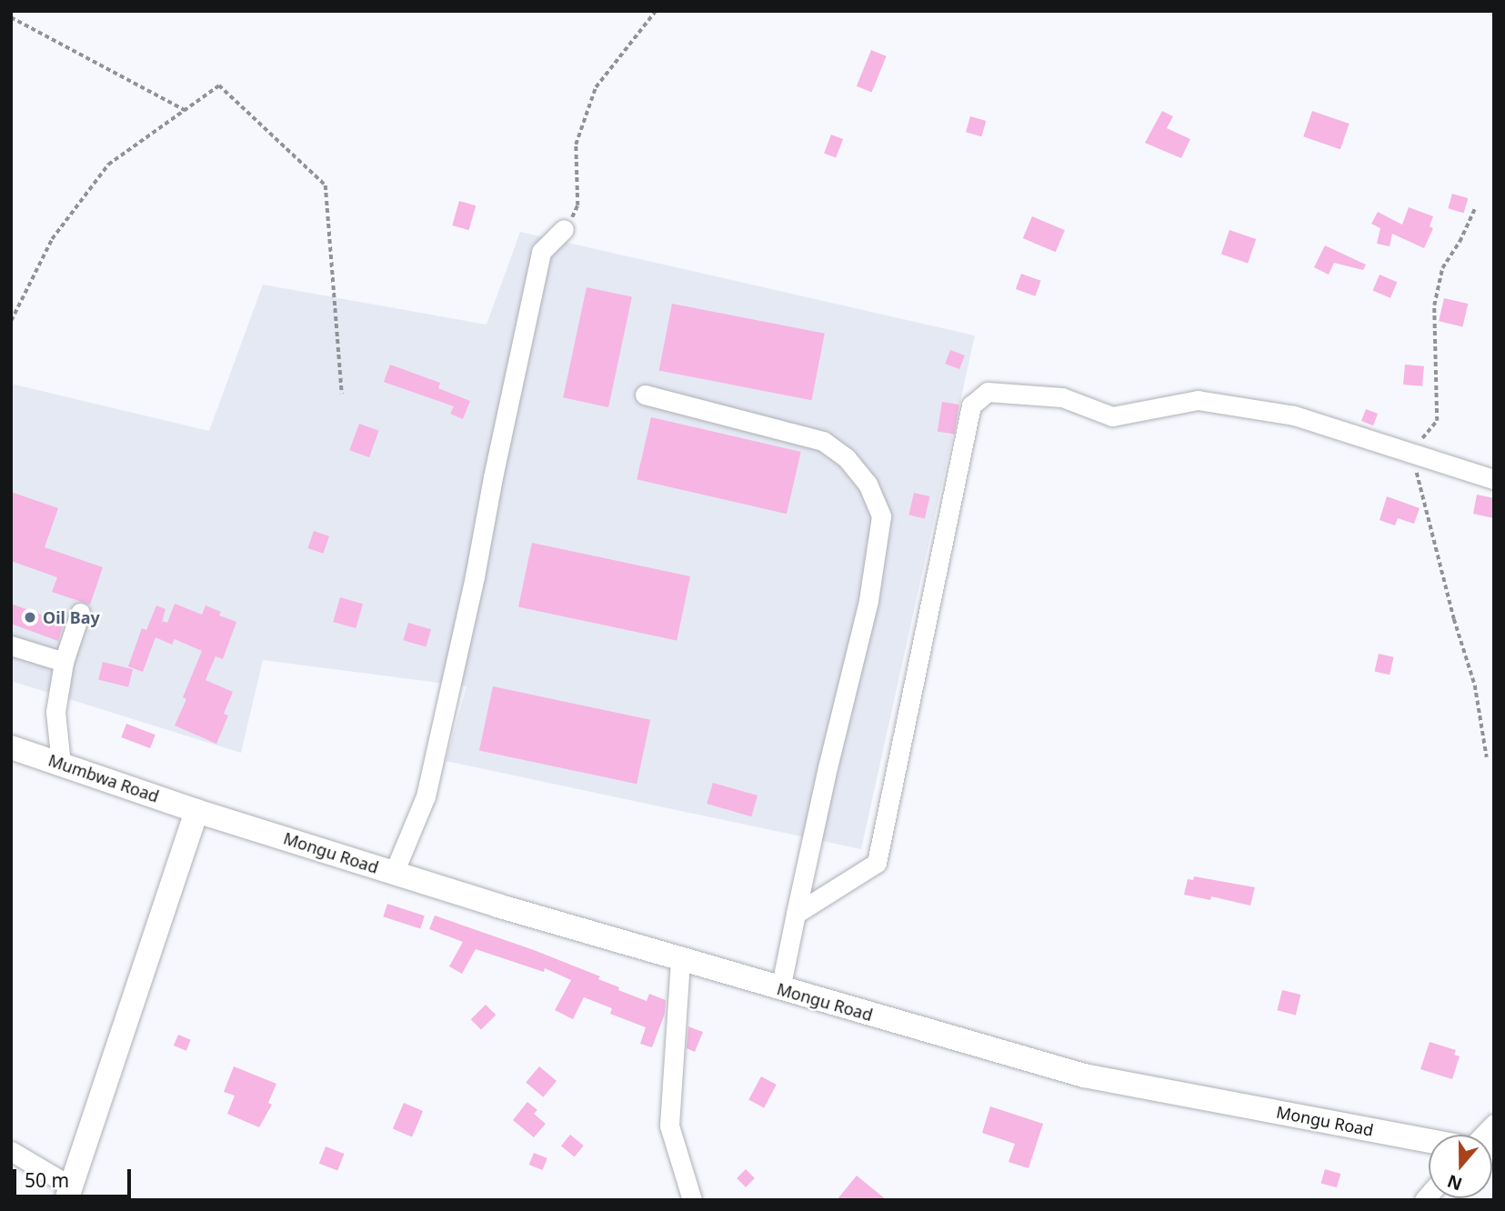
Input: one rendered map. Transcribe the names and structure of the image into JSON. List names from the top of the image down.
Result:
{
  "streets": {
    "main road": ["Mumbwa Road", "Mongu Road"]
  },
  "crossings": [
    ["Mumbwa Road", "Mongu Road"]
  ],
  "places": ["Oil Bay"],
  "scale_bar": "50 m",
  "north": "bottom"
}
